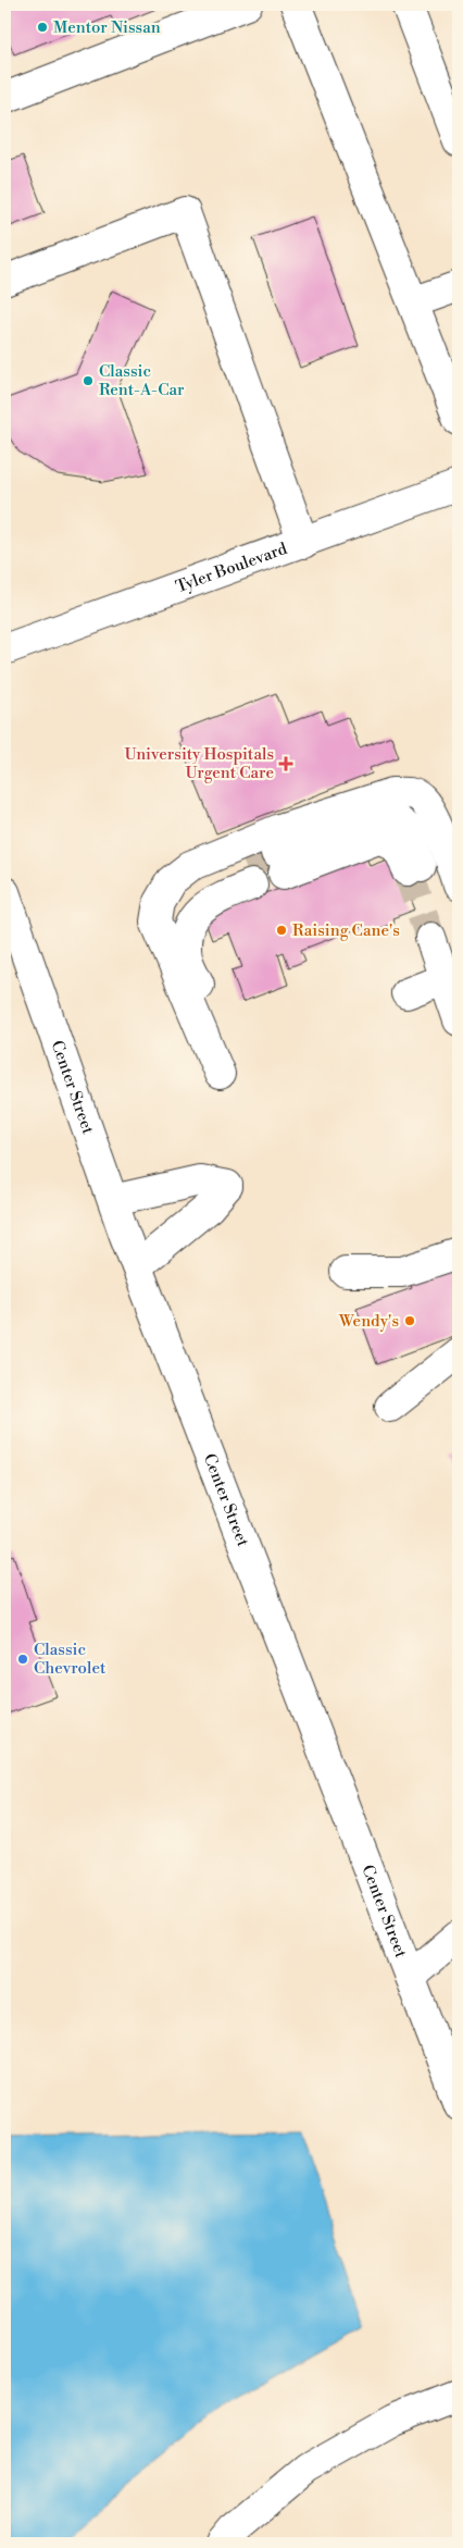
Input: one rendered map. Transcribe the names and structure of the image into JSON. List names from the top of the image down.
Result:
{
  "streets": {
    "main road": ["Tyler Boulevard", "Center Street"]
  },
  "places": {
    "other": [
      "Mentor Nissan",
      "Classic Rent-A-Car",
      "Raising Cane's",
      "Wendy's",
      "Classic Chevrolet"
    ],
    "health": ["University Hospitals Urgent Care"]
  }
}
